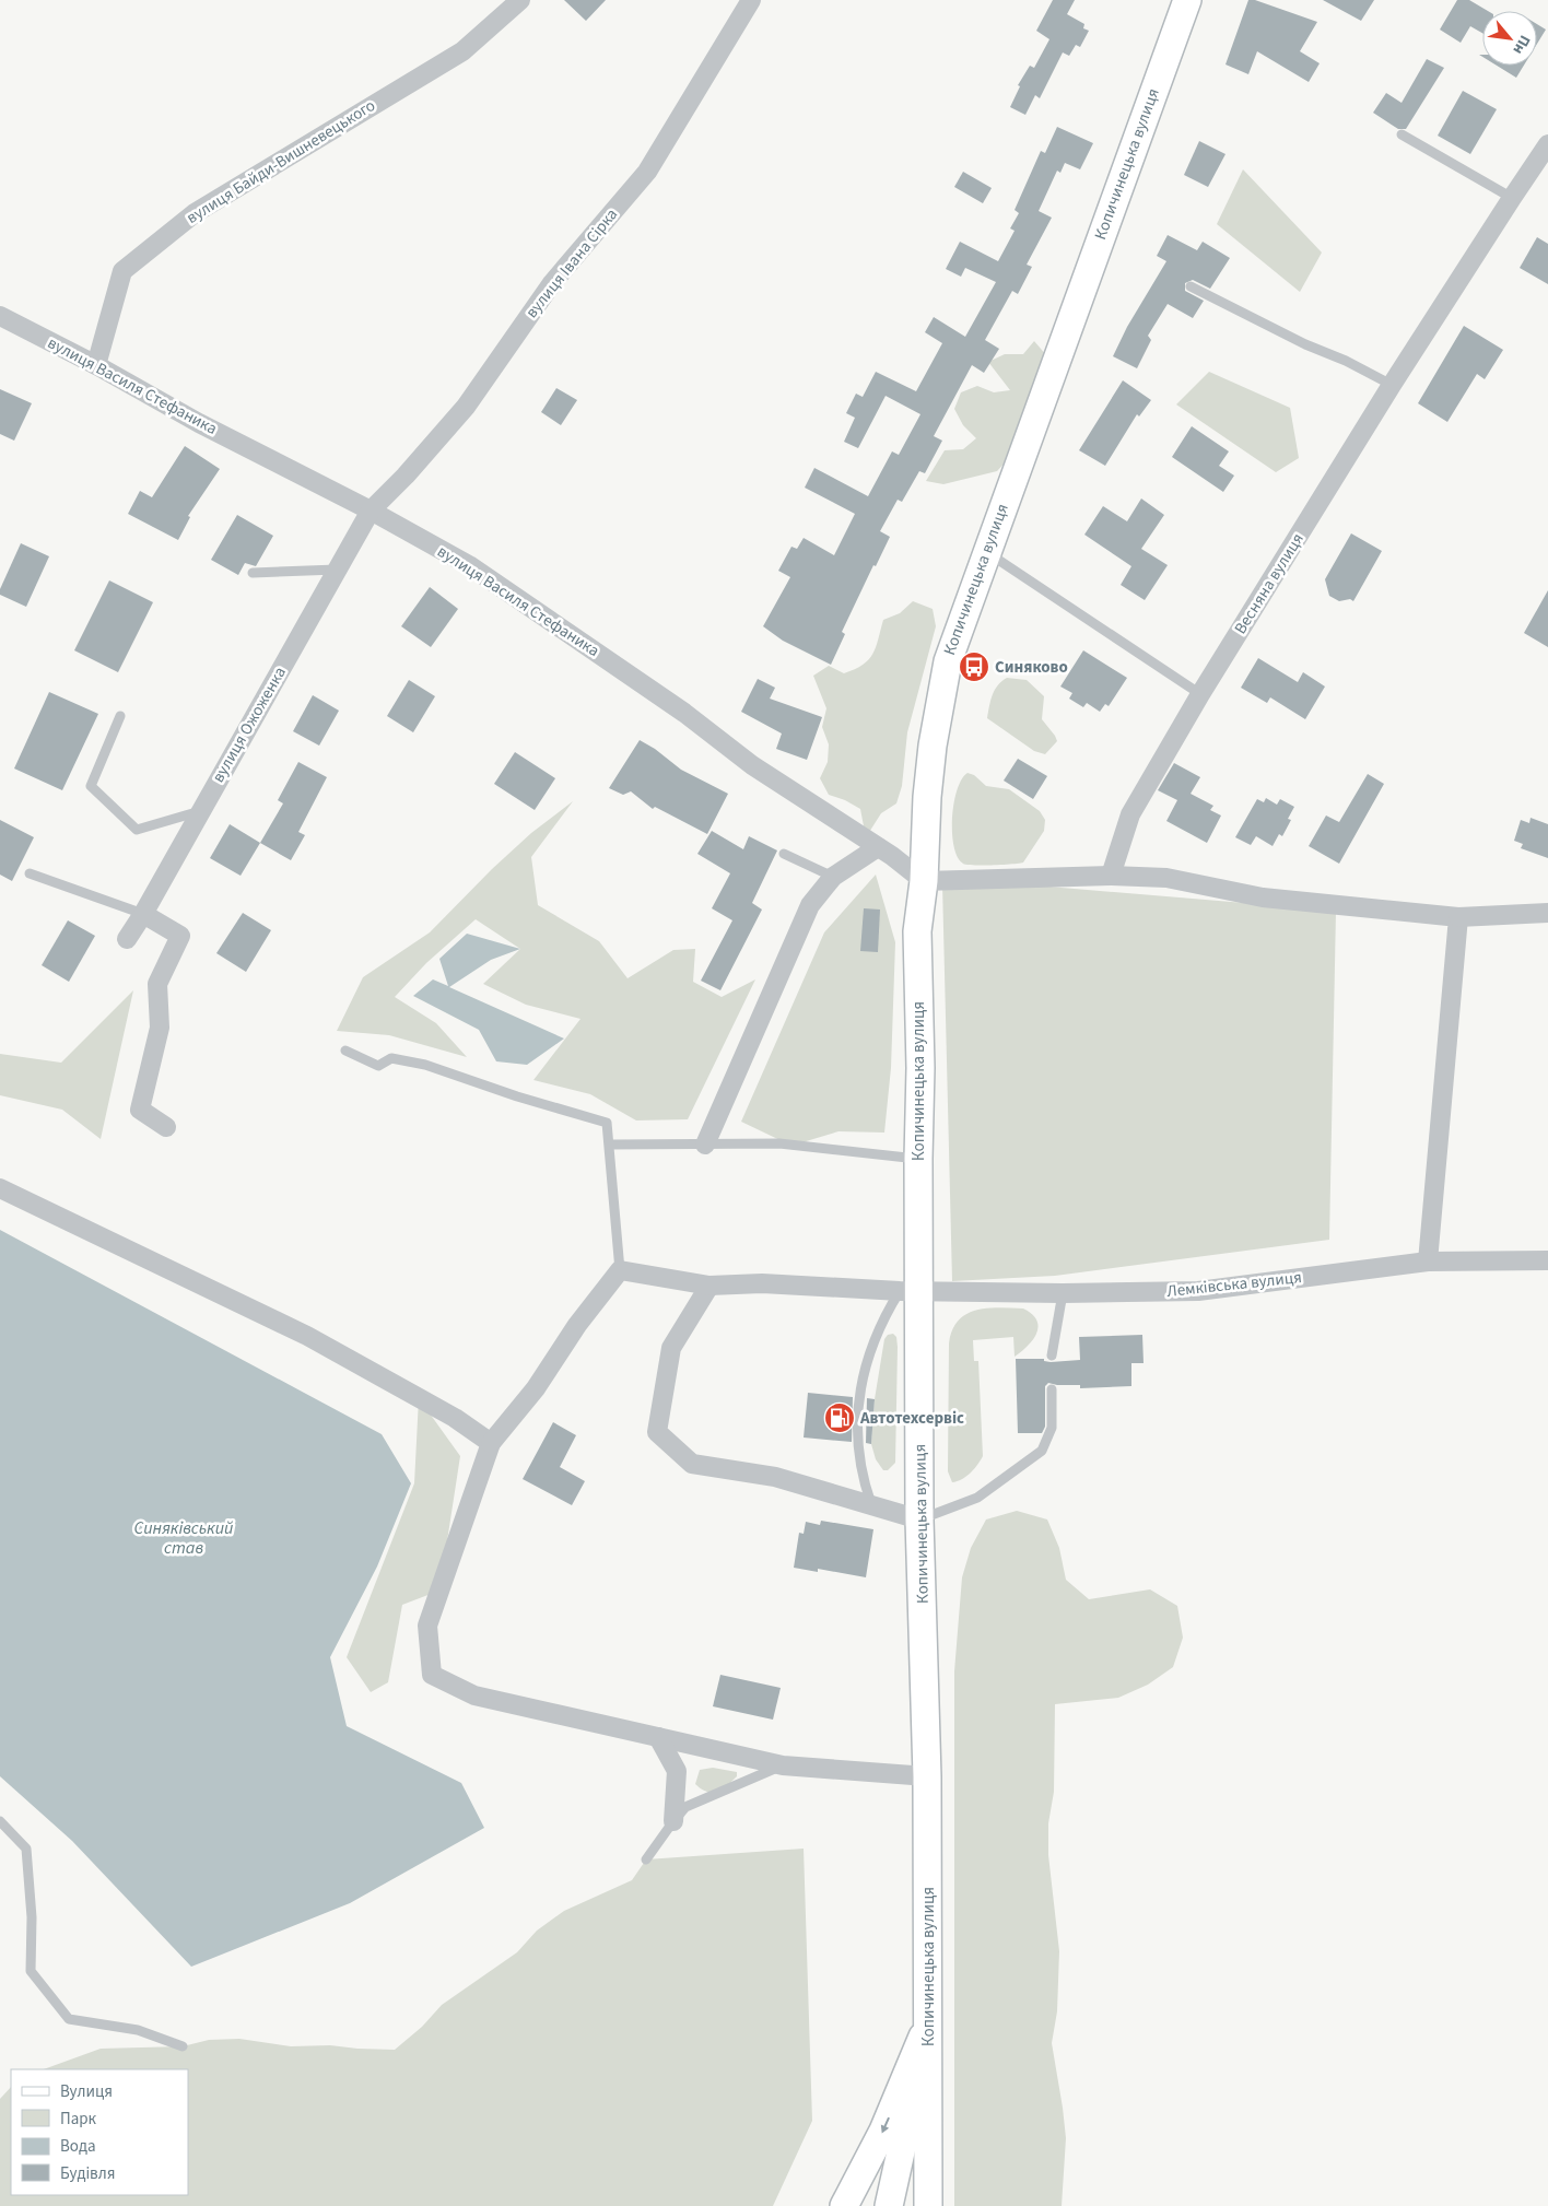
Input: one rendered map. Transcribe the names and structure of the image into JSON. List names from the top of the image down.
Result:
{
  "streets": {
    "main road": ["Копичинецька вулиця"],
    "street": [
      "вулиця Байди-Вишневецького",
      "вулиця Івана Сірка",
      "вулиця Василя Стефаника",
      "Весняна вулиця",
      "вулиця Ожоженка",
      "Лемківська вулиця"
    ]
  },
  "crossings": [
    ["вулиця Байди-Вишневецького", "вулиця Василя Стефаника"],
    ["Копичинецька вулиця", "вулиця Василя Стефаника"],
    ["Копичинецька вулиця", "Лемківська вулиця"],
    ["вулиця Івана Сірка", "вулиця Василя Стефаника"],
    ["вулиця Івана Сірка", "вулиця Ожоженка"],
    ["вулиця Василя Стефаника", "вулиця Ожоженка"]
  ],
  "water": ["Синяківський став"],
  "places": {
    "bus stop": ["Синяково"],
    "fuel station": ["Автотехсервіс"]
  },
  "legend": [
    "Вулиця",
    "Парк",
    "Вода",
    "Будівля"
  ],
  "north": "bottom right"
}
